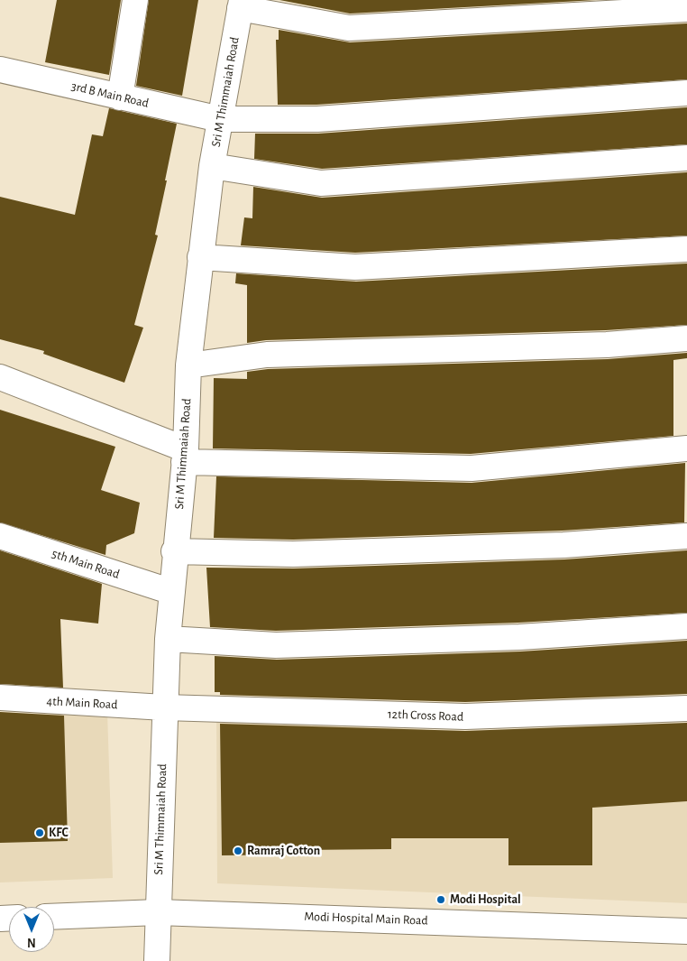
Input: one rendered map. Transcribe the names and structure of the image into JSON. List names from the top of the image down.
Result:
{
  "streets": {
    "street": [
      "Sri M Thimmaiah Road",
      "3rd B Main Road",
      "5th Main Road",
      "4th Main Road",
      "12th Cross Road",
      "Modi Hospital Main Road"
    ]
  },
  "crossings": [
    ["Sri M Thimmaiah Road", "3rd B Main Road"],
    ["Sri M Thimmaiah Road", "5th Main Road"],
    ["Sri M Thimmaiah Road", "4th Main Road"],
    ["Sri M Thimmaiah Road", "12th Cross Road"],
    ["Sri M Thimmaiah Road", "Modi Hospital Main Road"],
    ["4th Main Road", "12th Cross Road"]
  ],
  "places": ["KFC", "Ramraj Cotton", "Modi Hospital"],
  "north": "bottom"
}
